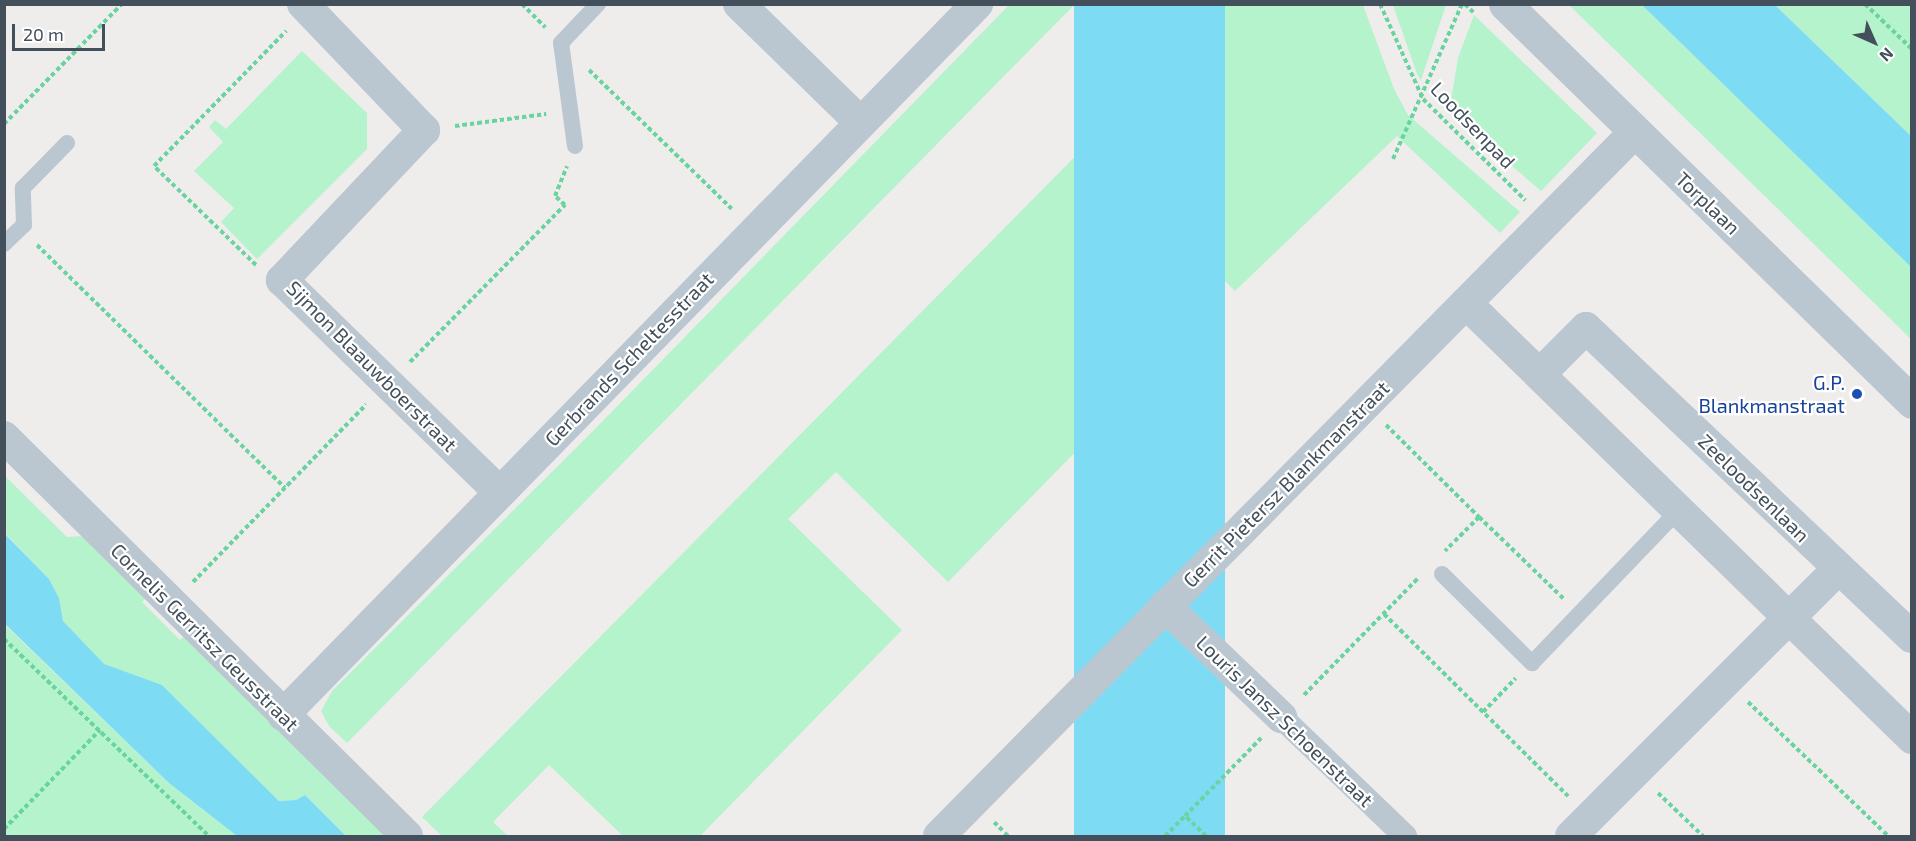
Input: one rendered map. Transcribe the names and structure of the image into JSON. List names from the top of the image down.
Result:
{
  "streets": {
    "street": [
      "Torplaan",
      "Gerbrands Scheltesstraat",
      "Sijmon Blaauwboerstraat",
      "Gerrit Pietersz Blankmanstraat",
      "Zeeloodsenlaan",
      "Cornelis Gerritsz Geusstraat",
      "Louris Jansz Schoenstraat"
    ],
    "path": ["Loodsenpad"]
  },
  "crossings": [
    ["Loodsenpad", "Gerrit Pietersz Blankmanstraat"],
    ["Torplaan", "Gerrit Pietersz Blankmanstraat"],
    ["Gerbrands Scheltesstraat", "Sijmon Blaauwboerstraat"],
    ["Gerbrands Scheltesstraat", "Cornelis Gerritsz Geusstraat"],
    ["Gerrit Pietersz Blankmanstraat", "Louris Jansz Schoenstraat"]
  ],
  "places": ["G.P. Blankmanstraat"],
  "scale_bar": "20 m",
  "north": "bottom right"
}
